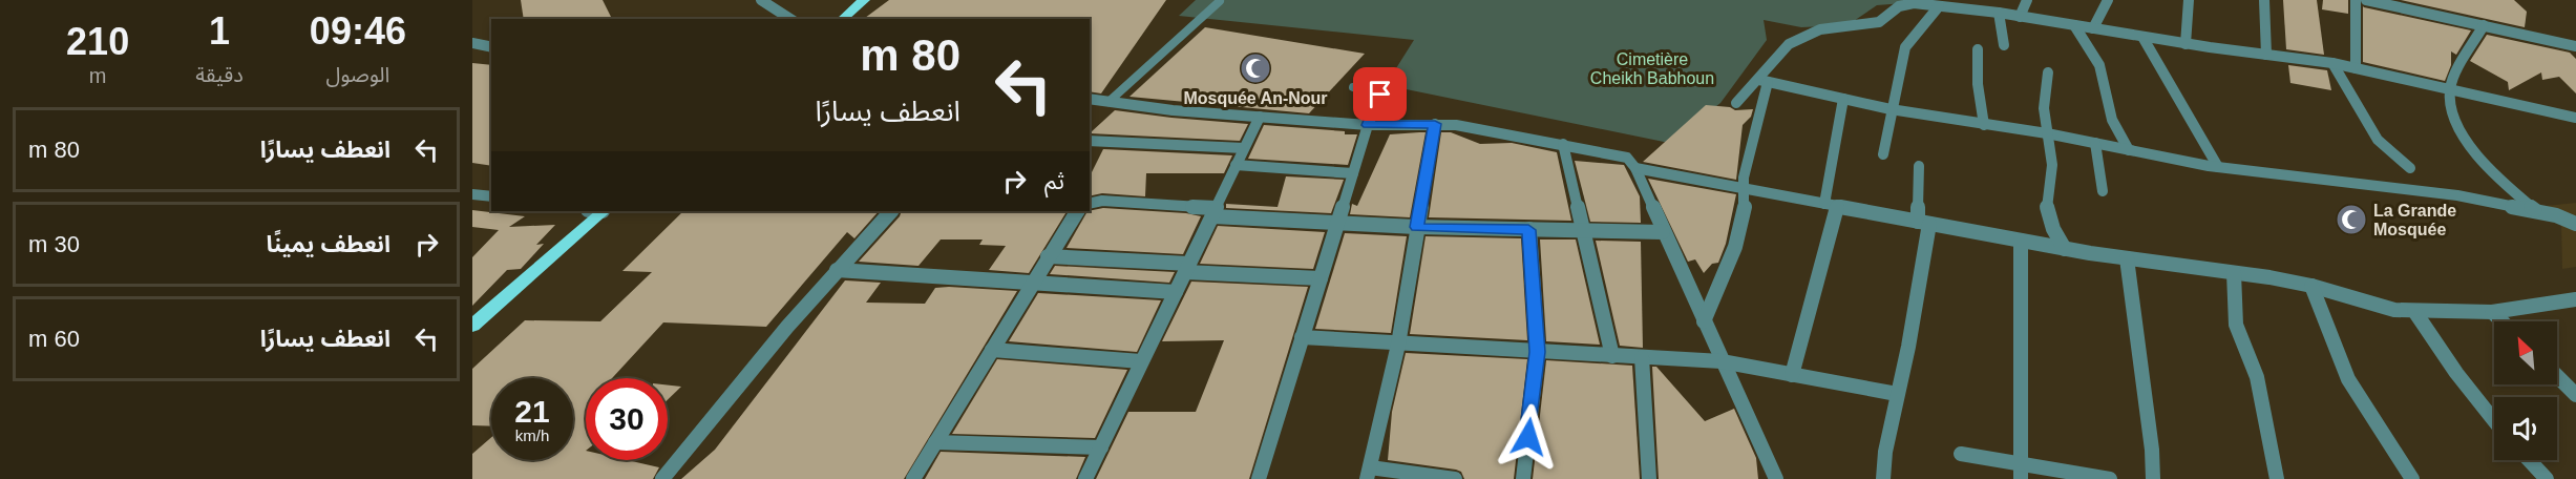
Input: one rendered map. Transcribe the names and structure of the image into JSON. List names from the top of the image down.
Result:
{
  "parks": ["Cimetière Cheikh Babhoun"],
  "places": {
    "mosque": ["Mosquée An-Nour", "La Grande Mosquée"]
  },
  "north": "top left",
  "page": {
    "eta": [
      "09:46",
      "الوصول",
      "1",
      "دقيقة",
      "210",
      "m"
    ],
    "turn": ["80 m", "انعطف يسارًا"],
    "list": [
      {
        "name": "انعطف يسارًا",
        "value": "80 m"
      },
      {
        "name": "انعطف يمينًا",
        "value": "30 m"
      },
      {
        "name": "انعطف يسارًا",
        "value": "60 m"
      }
    ],
    "then": "ثم",
    "speed": "21 km/h",
    "limit": "30"
  }
}
